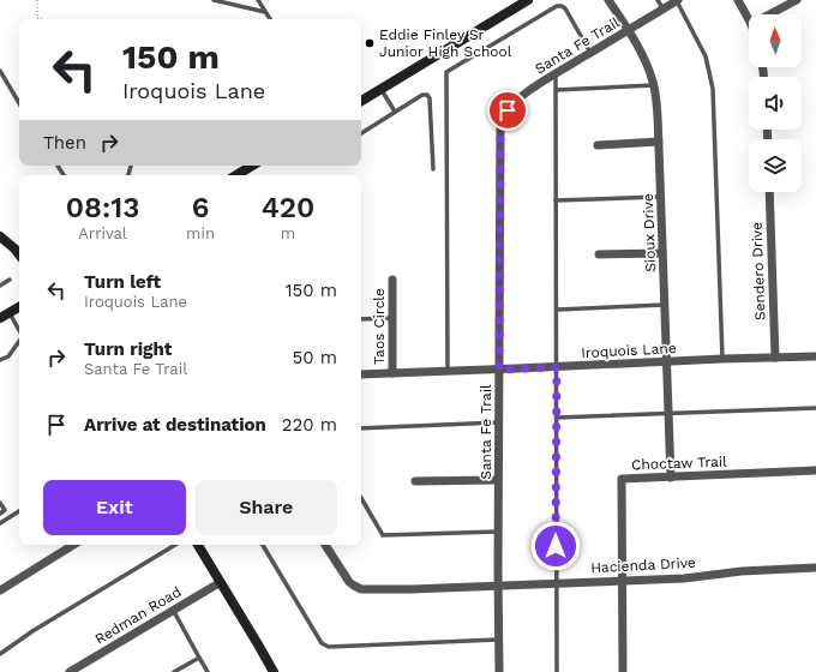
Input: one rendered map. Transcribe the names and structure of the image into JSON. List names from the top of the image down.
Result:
{
  "streets": {
    "street": [
      "Santa Fe Trail",
      "Sioux Drive",
      "Sendero Drive",
      "Taos Circle",
      "Iroquois Lane",
      "Choctaw Trail",
      "Hacienda Drive",
      "Redman Road"
    ]
  },
  "crossings": [
    ["Santa Fe Trail", "Sioux Drive"],
    ["Santa Fe Trail", "Iroquois Lane"],
    ["Santa Fe Trail", "Hacienda Drive"],
    ["Sioux Drive", "Iroquois Lane"],
    ["Sioux Drive", "Choctaw Trail"],
    ["Sendero Drive", "Iroquois Lane"],
    ["Taos Circle", "Iroquois Lane"],
    ["Choctaw Trail", "Hacienda Drive"]
  ],
  "places": ["Eddie Finley Sr Junior High School"],
  "north": "top",
  "page": {
    "turn": ["150 m", "Iroquois Lane"],
    "then": "Then",
    "eta": [
      "08:13",
      "Arrival",
      "6",
      "min",
      "420",
      "m"
    ],
    "list": [
      {
        "name": "Turn left",
        "note": "Iroquois Lane",
        "value": "150 m"
      },
      {
        "name": "Turn right",
        "note": "Santa Fe Trail",
        "value": "50 m"
      },
      {
        "name": "Arrive at destination",
        "value": "220 m"
      }
    ],
    "buttons": ["Exit", "Share"]
  }
}
